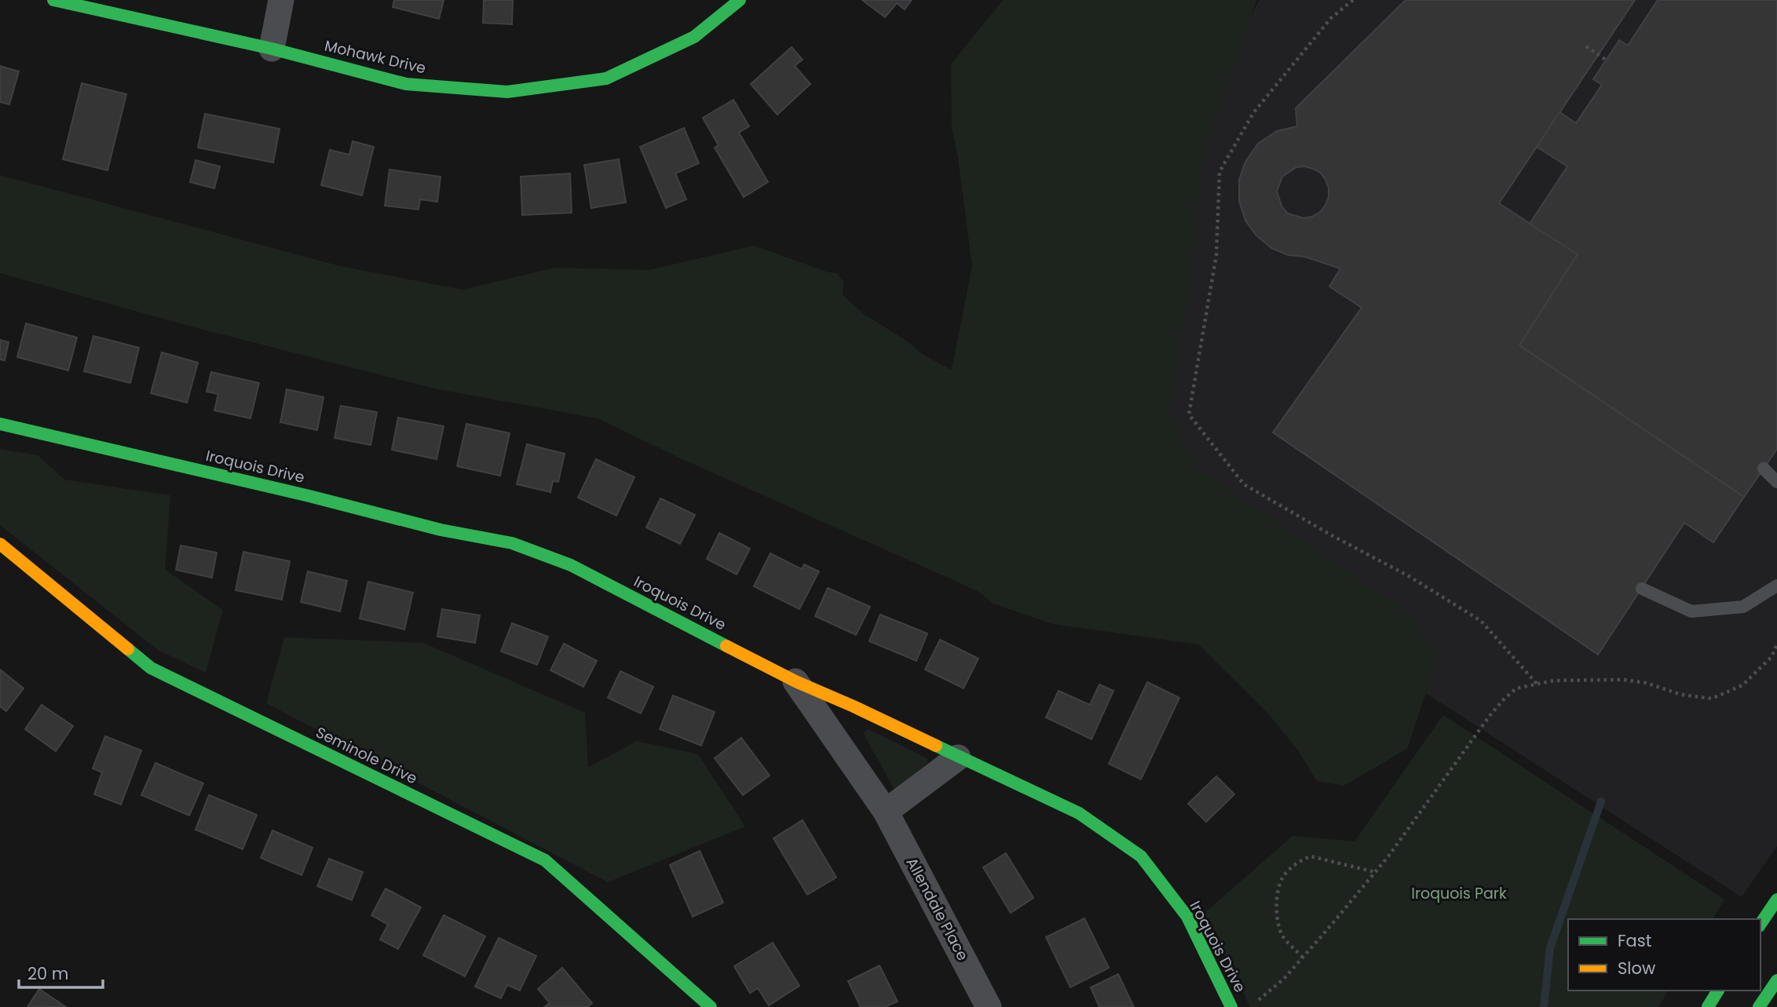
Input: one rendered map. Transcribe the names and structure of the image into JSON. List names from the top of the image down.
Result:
{
  "streets": {
    "street": [
      "Mohawk Drive",
      "Iroquois Drive",
      "Seminole Drive",
      "Allendale Place"
    ]
  },
  "crossings": [
    ["Iroquois Drive", "Allendale Place"]
  ],
  "parks": ["Iroquois Park"],
  "legend": ["Fast", "Slow"],
  "scale_bar": "20 m"
}
